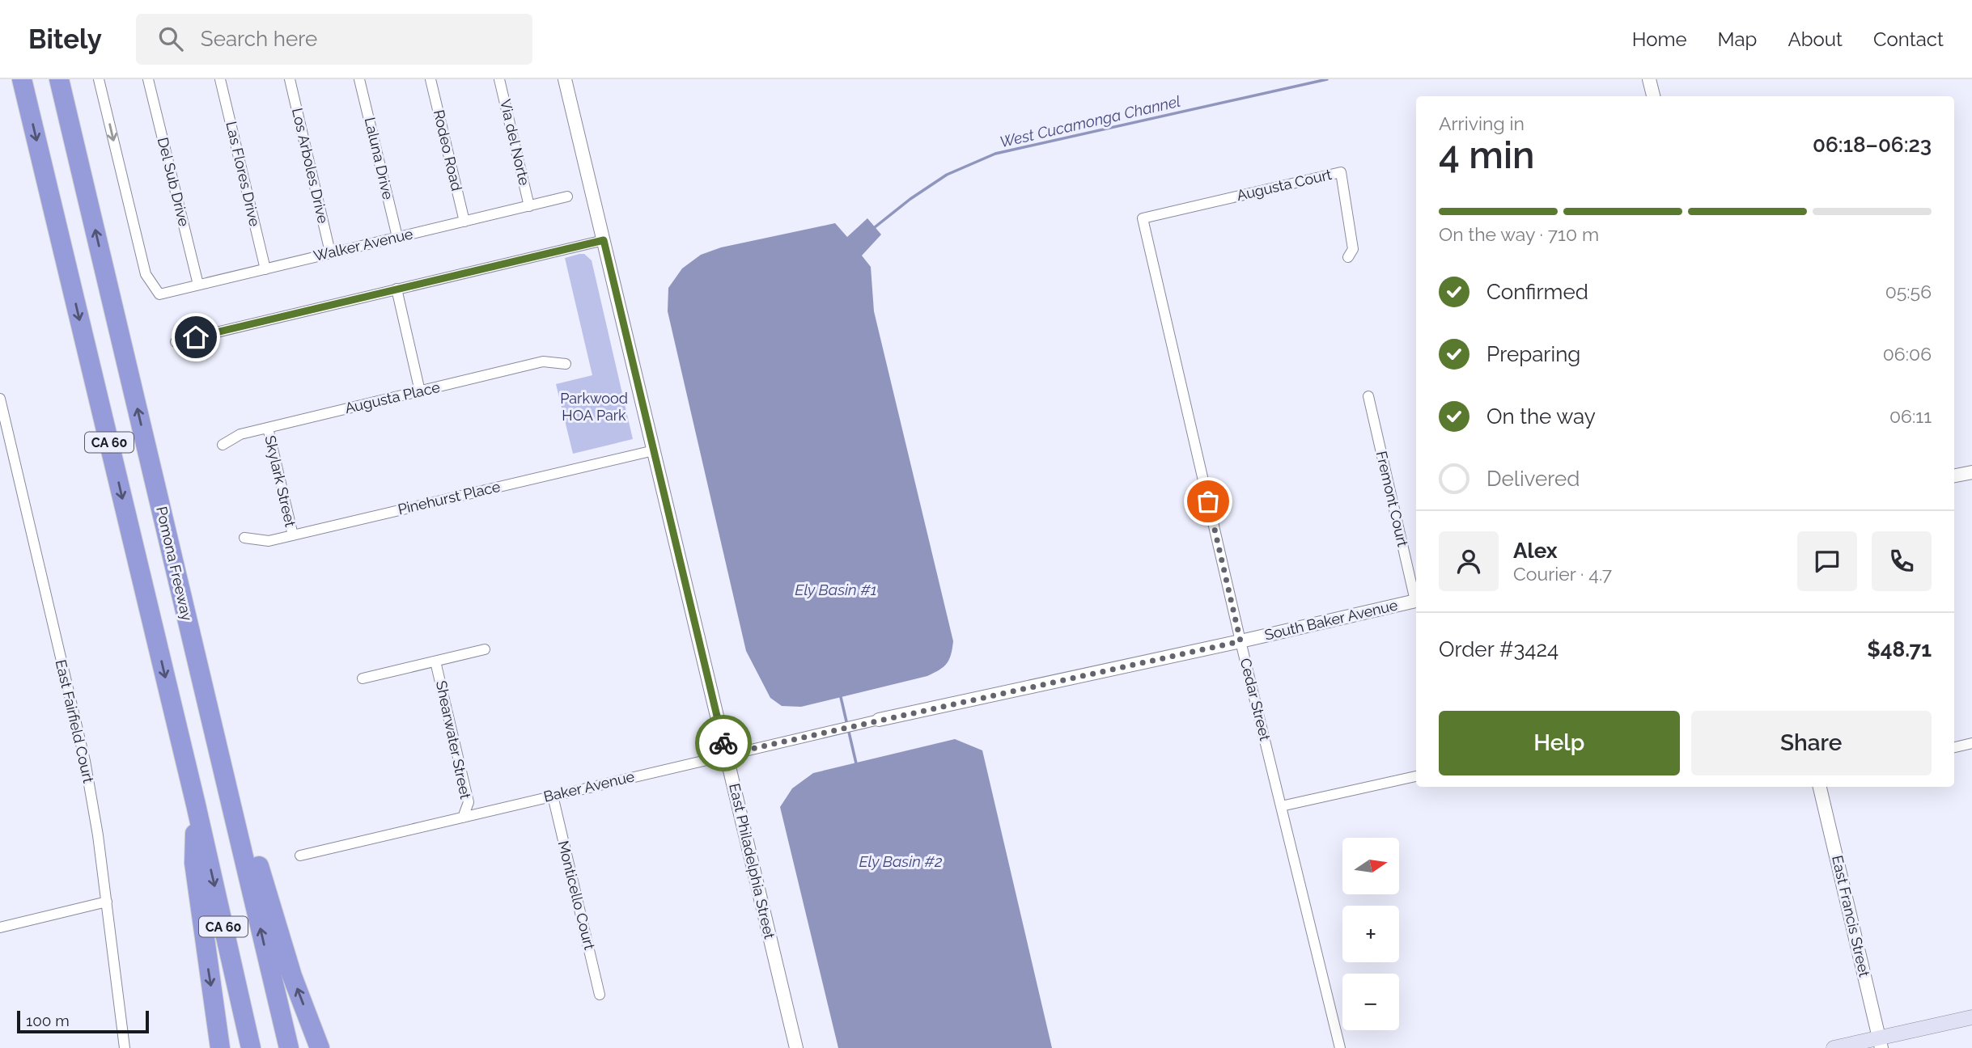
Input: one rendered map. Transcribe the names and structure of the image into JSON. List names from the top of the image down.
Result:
{
  "streets": {
    "highway": ["CA 60", "Pomona Freeway"],
    "street": [
      "Via del Norte",
      "Rodeo Road",
      "Laluna Drive",
      "Los Arboles Drive",
      "Las Flores Drive",
      "Del Sub Drive",
      "Augusta Court",
      "Walker Avenue",
      "Augusta Place",
      "Skylark Street",
      "Pinehurst Place",
      "Fremont Court",
      "South Baker Avenue",
      "Cedar Street",
      "East Fairfield Court",
      "Shearwater Street",
      "Baker Avenue",
      "East Philadelphia Street",
      "Monticello Court",
      "East Francis Street"
    ]
  },
  "crossings": [
    ["Via del Norte", "Walker Avenue"],
    ["Rodeo Road", "Walker Avenue"],
    ["Laluna Drive", "Walker Avenue"],
    ["Los Arboles Drive", "Walker Avenue"],
    ["Las Flores Drive", "Walker Avenue"],
    ["Del Sub Drive", "Walker Avenue"],
    ["Augusta Court", "Cedar Street"],
    ["Augusta Place", "Skylark Street"],
    ["Skylark Street", "Pinehurst Place"],
    ["Pinehurst Place", "East Philadelphia Street"],
    ["South Baker Avenue", "Cedar Street"],
    ["South Baker Avenue", "Baker Avenue"],
    ["Shearwater Street", "Baker Avenue"],
    ["Baker Avenue", "East Philadelphia Street"],
    ["Baker Avenue", "Monticello Court"]
  ],
  "one_way": ["Walker Avenue"],
  "water": ["West Cucamonga Channel", "Ely Basin #1", "Ely Basin #2"],
  "parks": ["Parkwood HOA Park"],
  "scale_bar": "100 m",
  "north": "right",
  "page": {
    "header": "Bitely",
    "search": "Search here",
    "nav": [
      "Home",
      "Map",
      "About",
      "Contact"
    ],
    "heading": ["4 min", "Arriving in", "06:18–06:23"],
    "panel": [
      "Alex",
      "Courier · 4.7",
      "Order #3424",
      "$48.71"
    ],
    "bar": "On the way · 710 m",
    "list": [
      ["Confirmed", "05:56"],
      ["Preparing", "06:06"],
      ["On the way", "06:11"],
      "Delivered"
    ],
    "buttons": ["Help", "Share"],
    "map_buttons": ["+", "−"],
    "scale": "100 m"
  }
}
